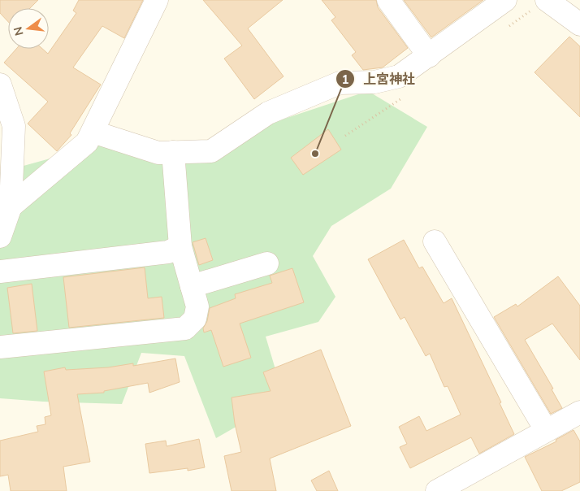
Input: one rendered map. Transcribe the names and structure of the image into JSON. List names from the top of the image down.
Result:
{
  "places": ["上宮神社"],
  "north": "left"
}
